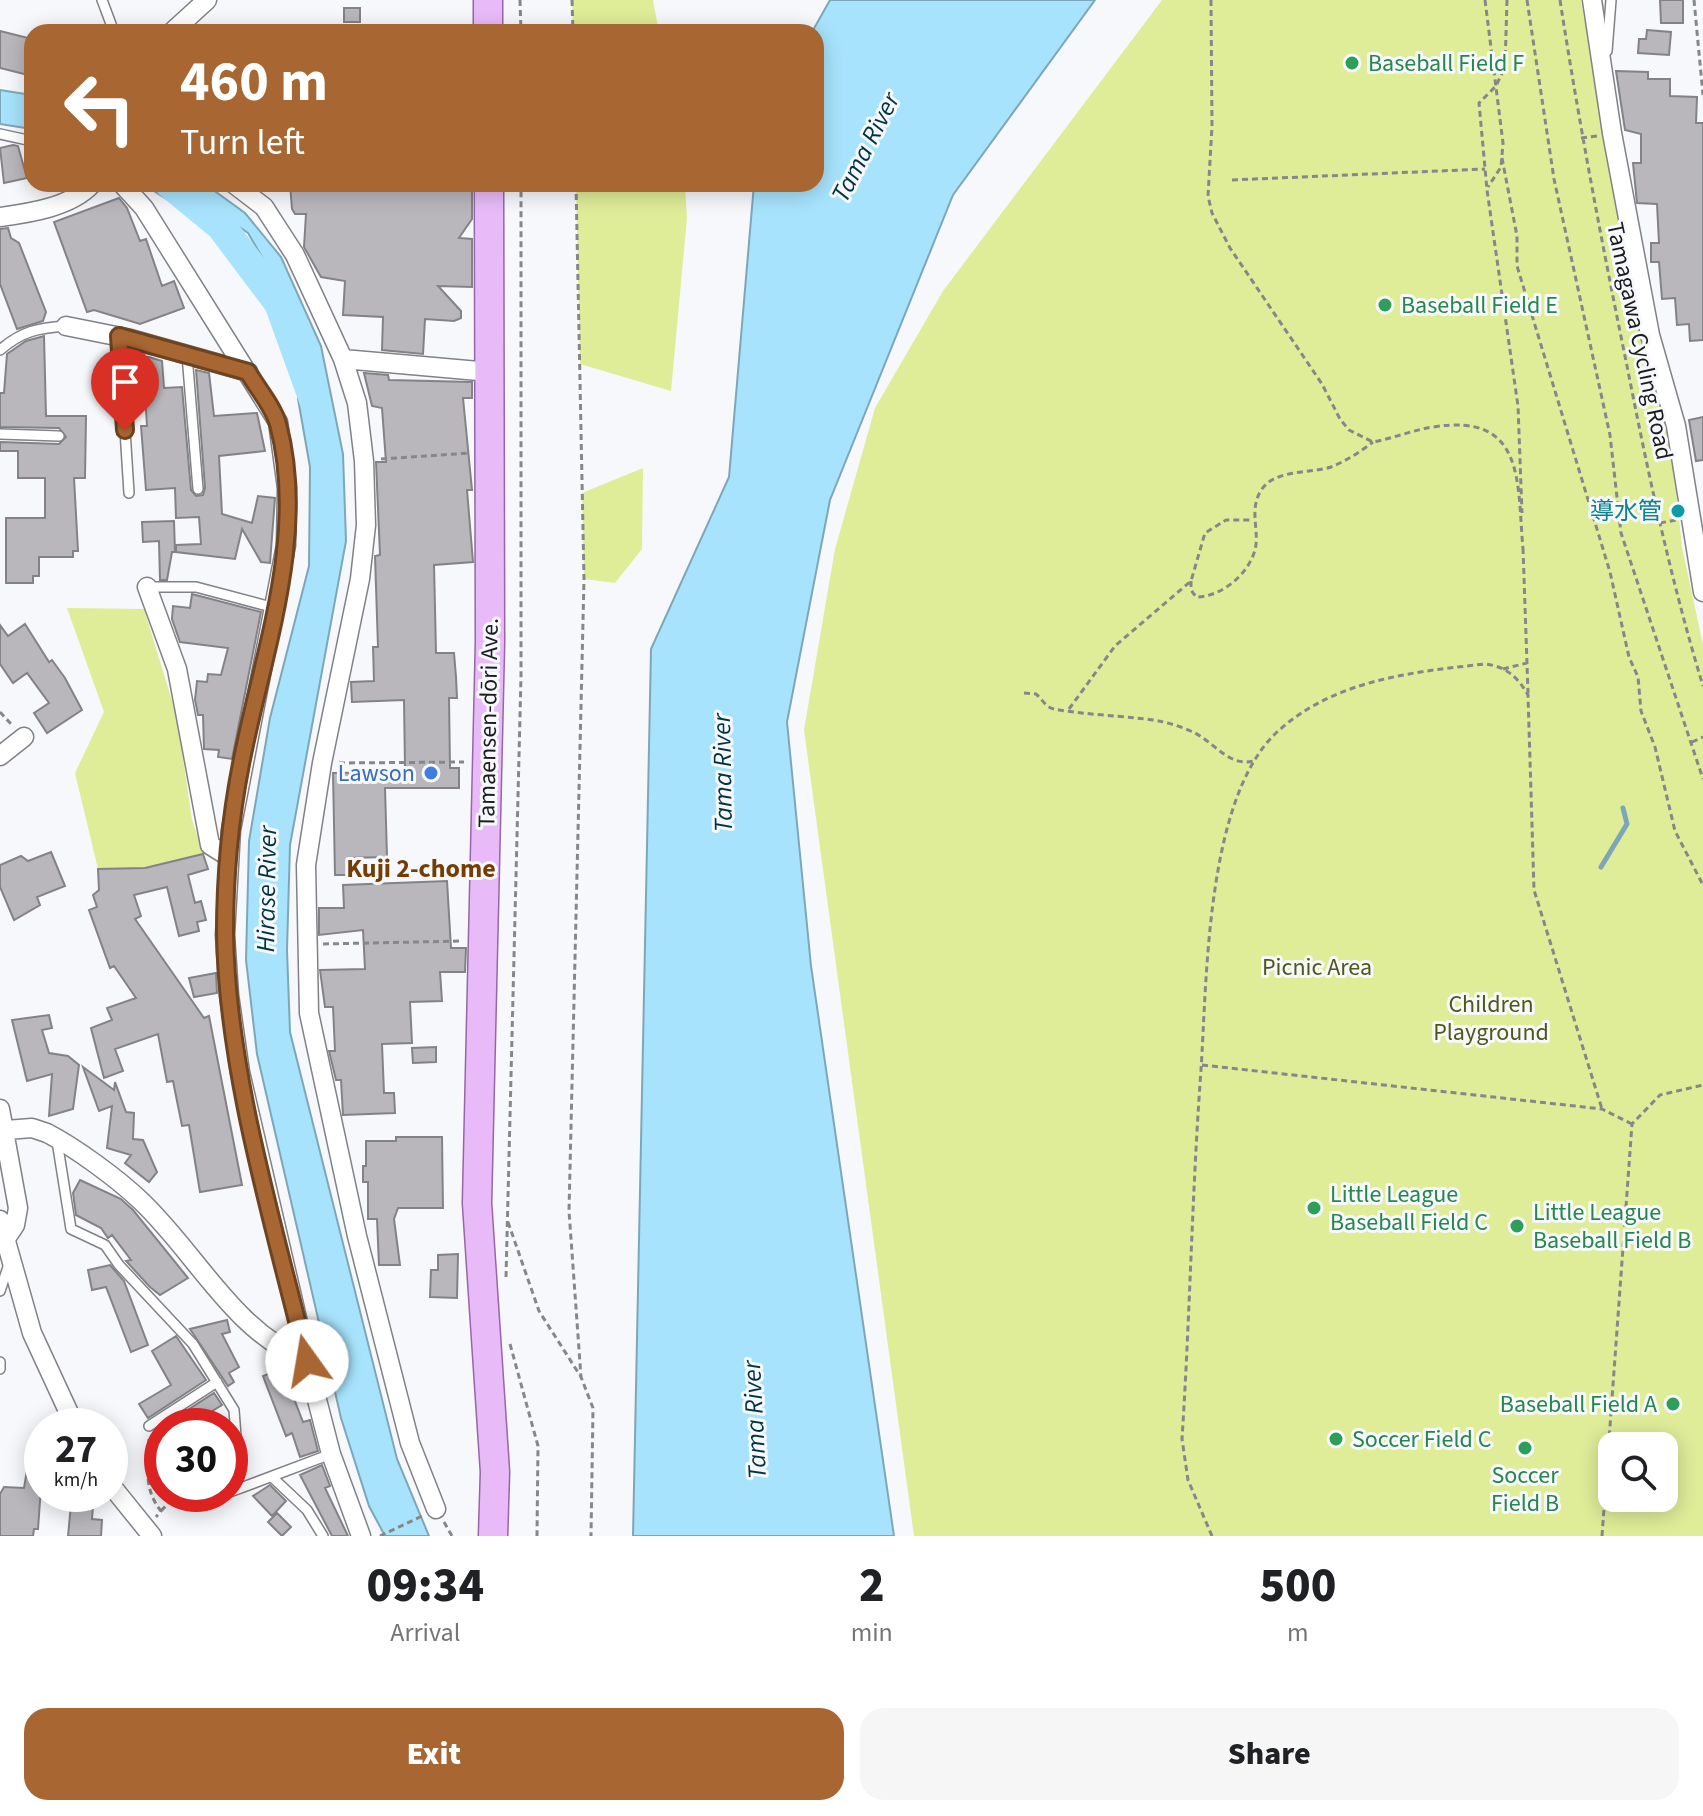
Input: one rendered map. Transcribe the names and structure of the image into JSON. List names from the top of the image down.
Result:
{
  "streets": {
    "main road": ["Tamaensen-dōri Ave."],
    "path": ["Tamagawa Cycling Road"]
  },
  "districts": ["Kuji 2-chome"],
  "water": ["Tama River", "Hirase River"],
  "parks": ["Picnic Area", "Children Playground"],
  "places": [
    "Baseball Field F",
    "Baseball Field E",
    "導水管",
    "Lawson",
    "Little League Baseball Field C",
    "Little League Baseball Field B",
    "Baseball Field A",
    "Soccer Field C",
    "Soccer Field B"
  ],
  "page": {
    "turn": ["460 m", "Turn left"],
    "speed": "27 km/h",
    "limit": "30",
    "eta": [
      "09:34",
      "Arrival",
      "2",
      "min",
      "500",
      "m"
    ],
    "buttons": ["Exit", "Share"]
  }
}
